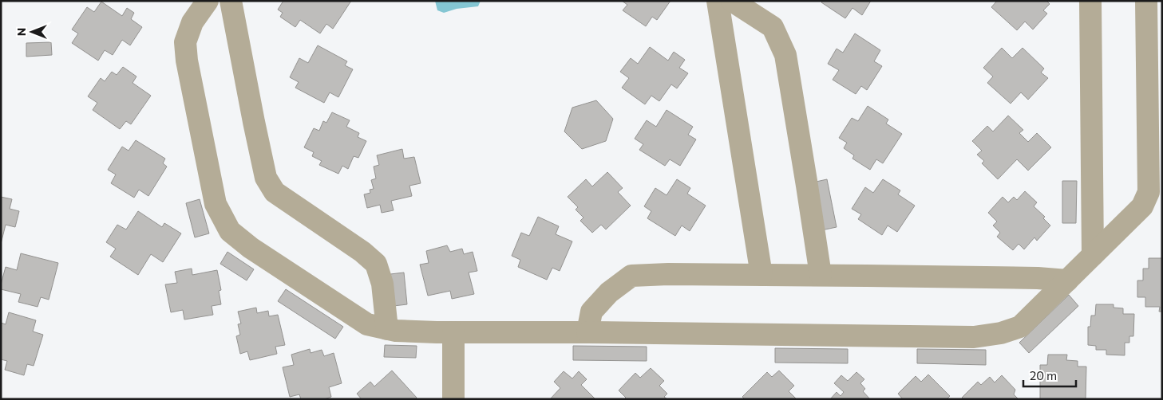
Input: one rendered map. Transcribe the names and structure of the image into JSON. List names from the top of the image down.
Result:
{
  "scale_bar": "20 m",
  "north": "left"
}
